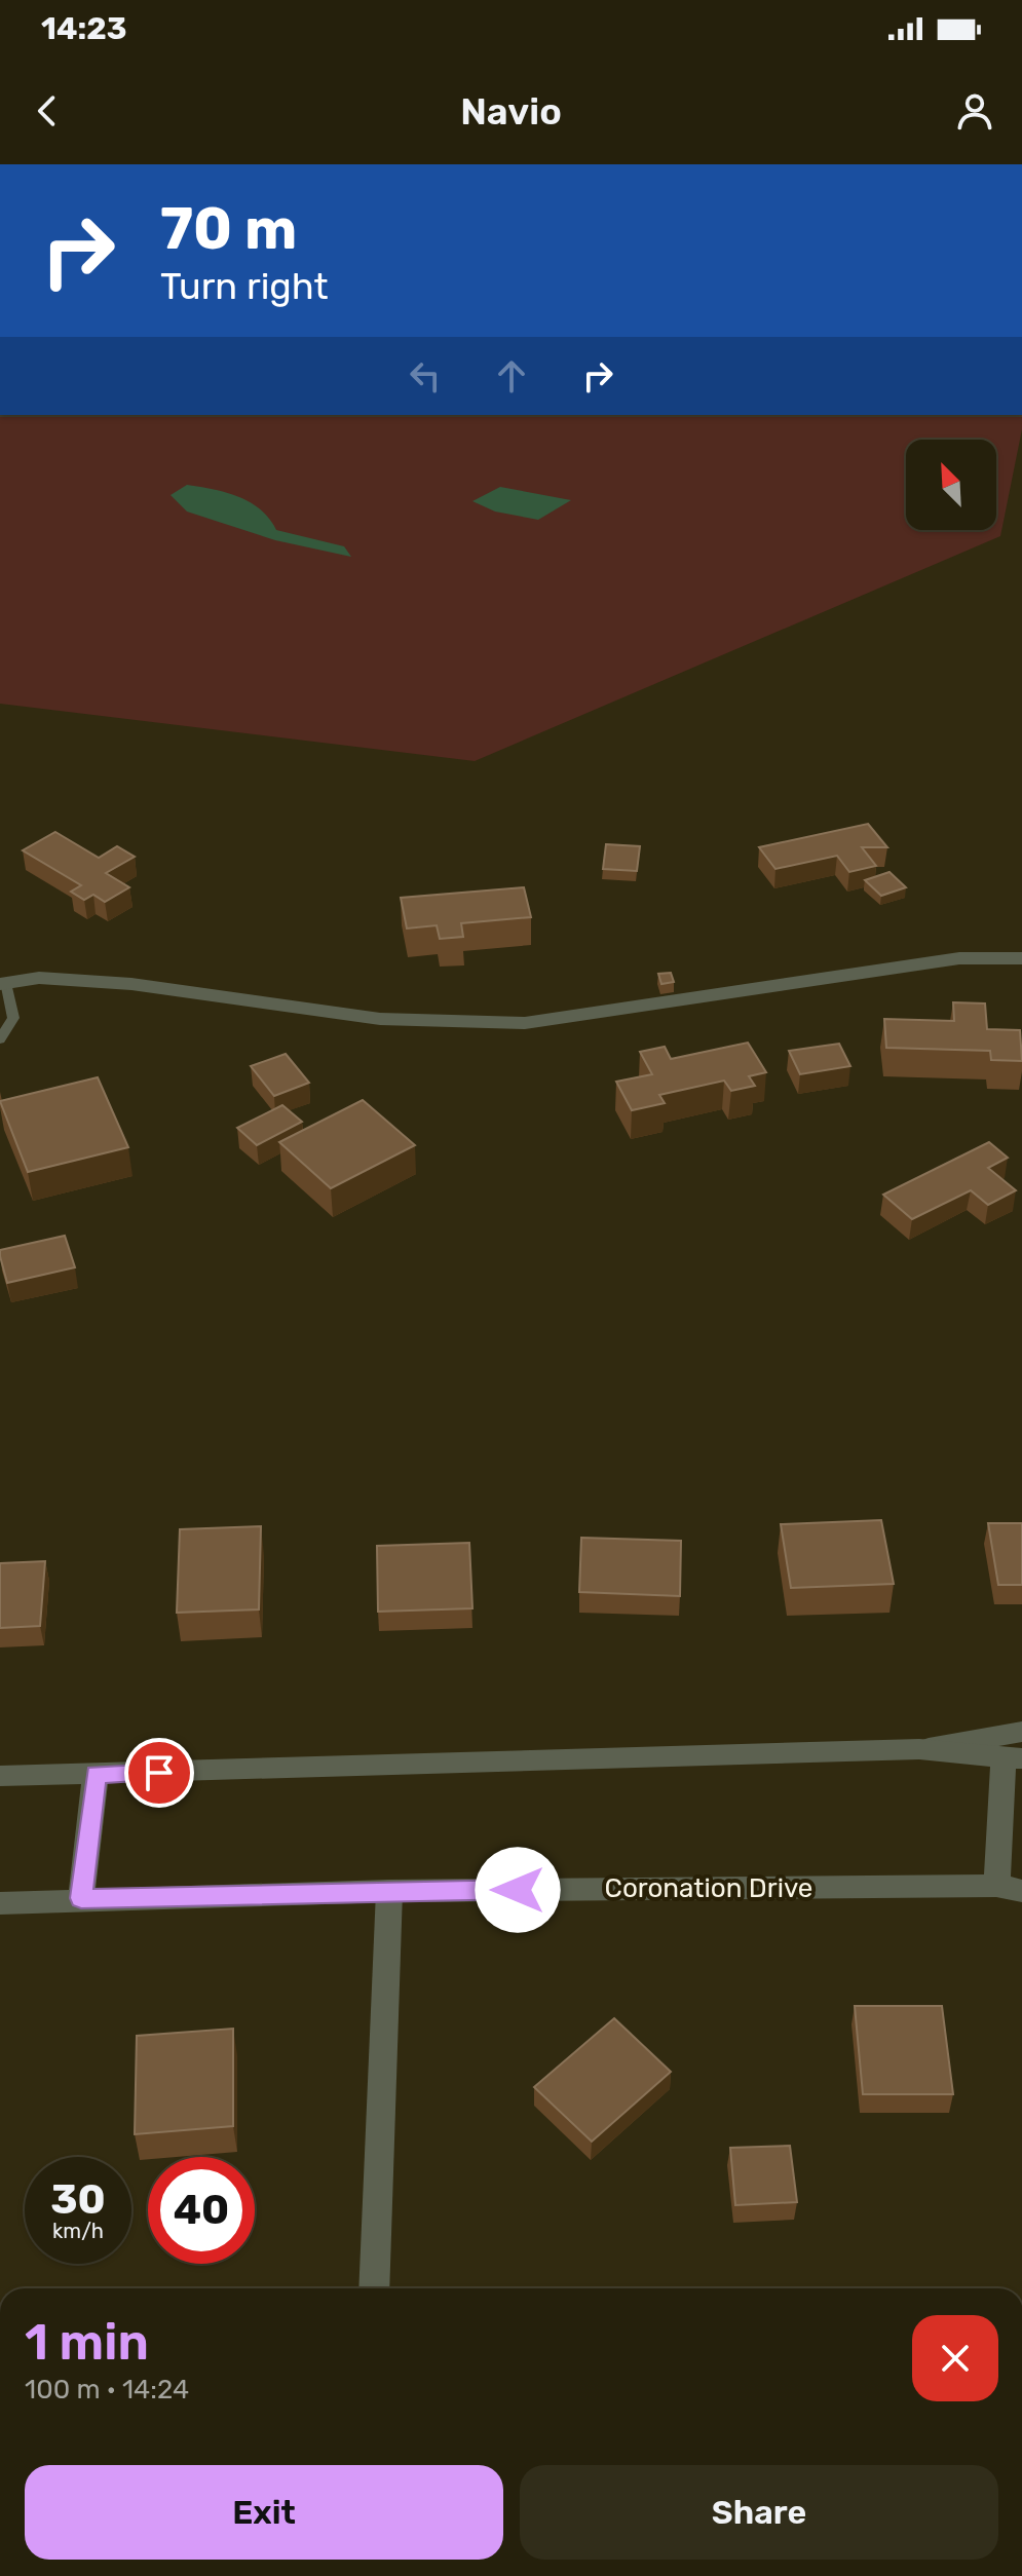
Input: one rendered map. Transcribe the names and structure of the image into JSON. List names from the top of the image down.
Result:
{
  "streets": {
    "street": ["Coronation Drive"]
  },
  "north": "top left",
  "page": {
    "status": "14:23",
    "header": "Navio",
    "turn": ["70 m", "Turn right"],
    "speed": "30 km/h",
    "limit": "40",
    "heading": ["1 min", "100 m · 14:24"],
    "buttons": ["Exit", "Share"]
  }
}
